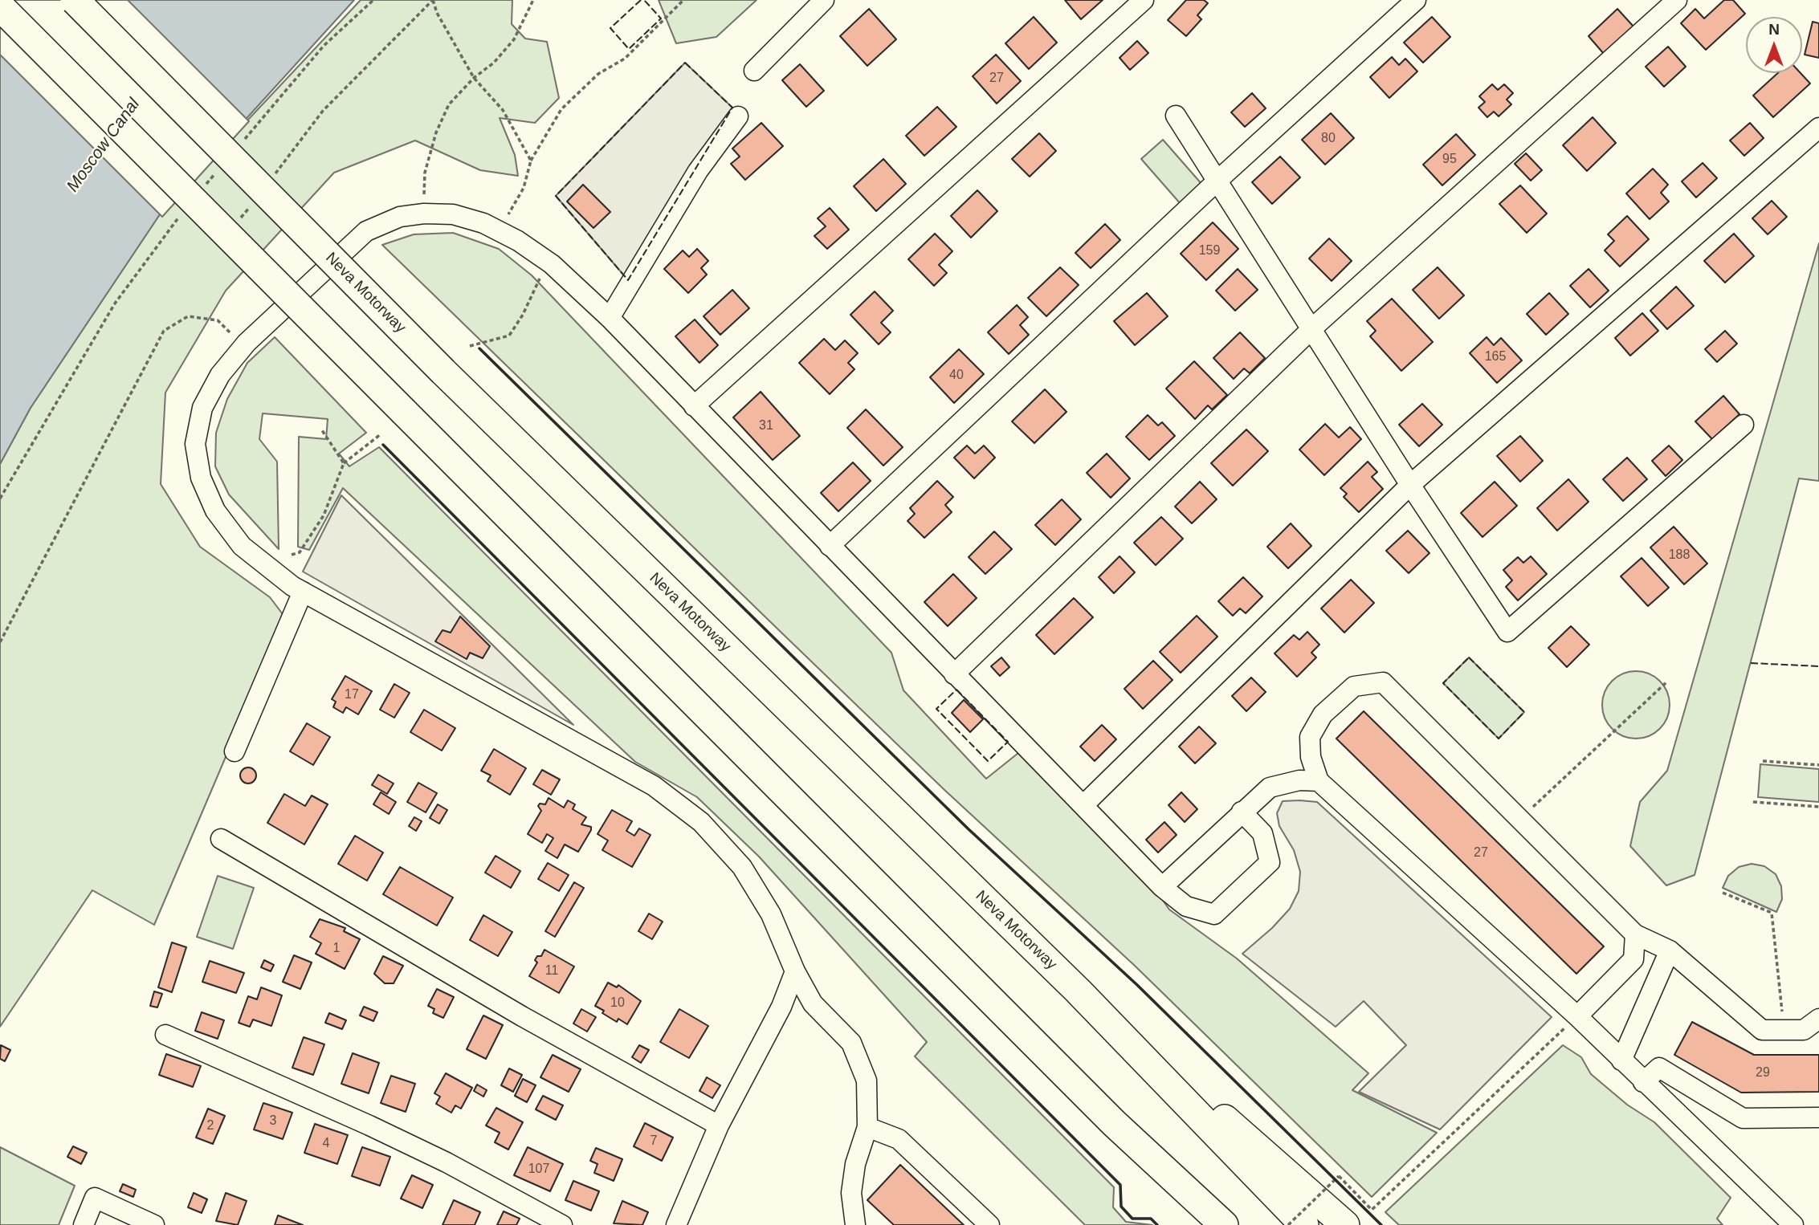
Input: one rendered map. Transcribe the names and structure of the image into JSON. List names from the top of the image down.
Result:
{
  "streets": {
    "highway": ["Neva Motorway"]
  },
  "water": ["Moscow Canal"],
  "house_numbers": [
    "27",
    "80",
    "95",
    "159",
    "165",
    "40",
    "31",
    "188",
    "17",
    "27",
    "1",
    "11",
    "10",
    "29",
    "3",
    "2",
    "7",
    "4",
    "107"
  ],
  "north": "top"
}
